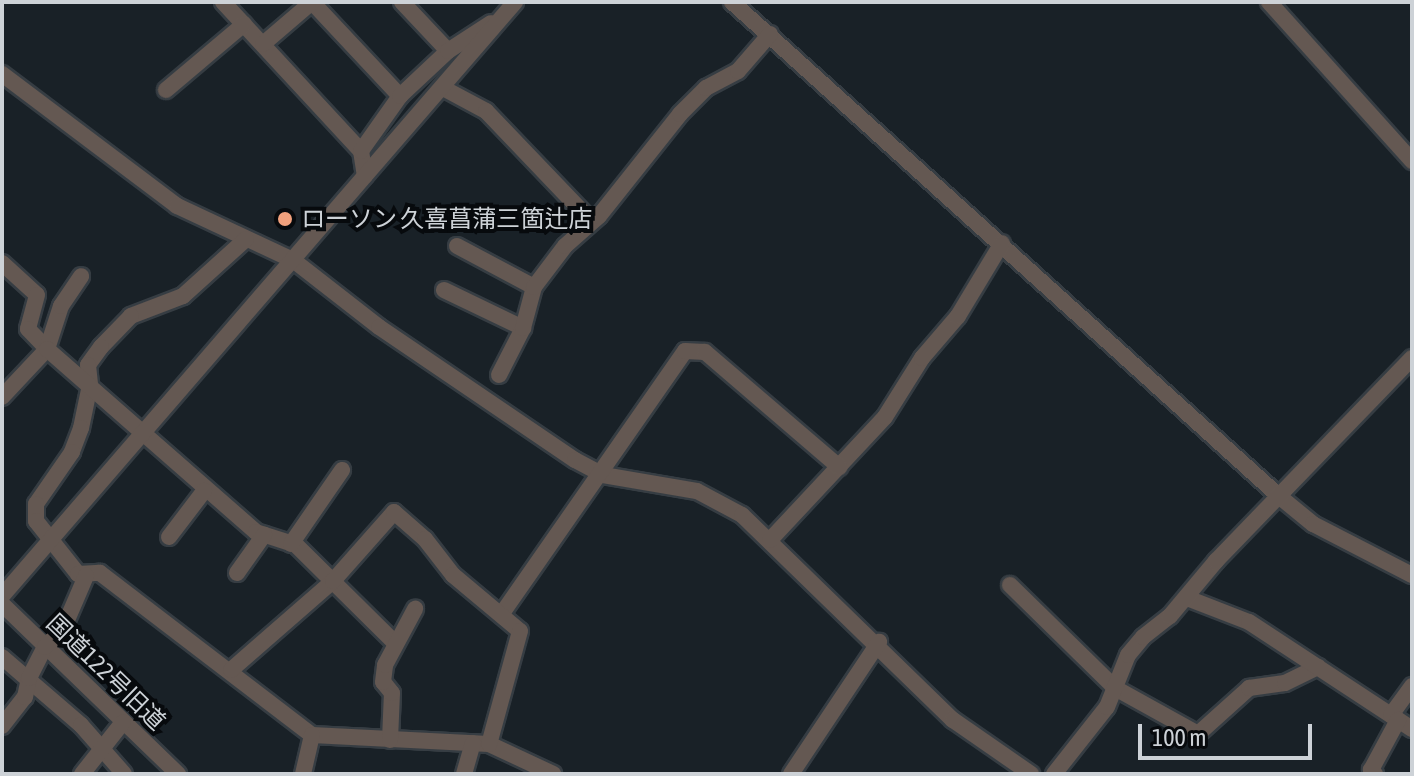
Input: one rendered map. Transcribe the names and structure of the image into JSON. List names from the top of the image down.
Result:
{
  "streets": {
    "street": ["国道122号旧道"]
  },
  "places": ["ローソン 久喜菖蒲三箇辻店"],
  "scale_bar": "100 m"
}
